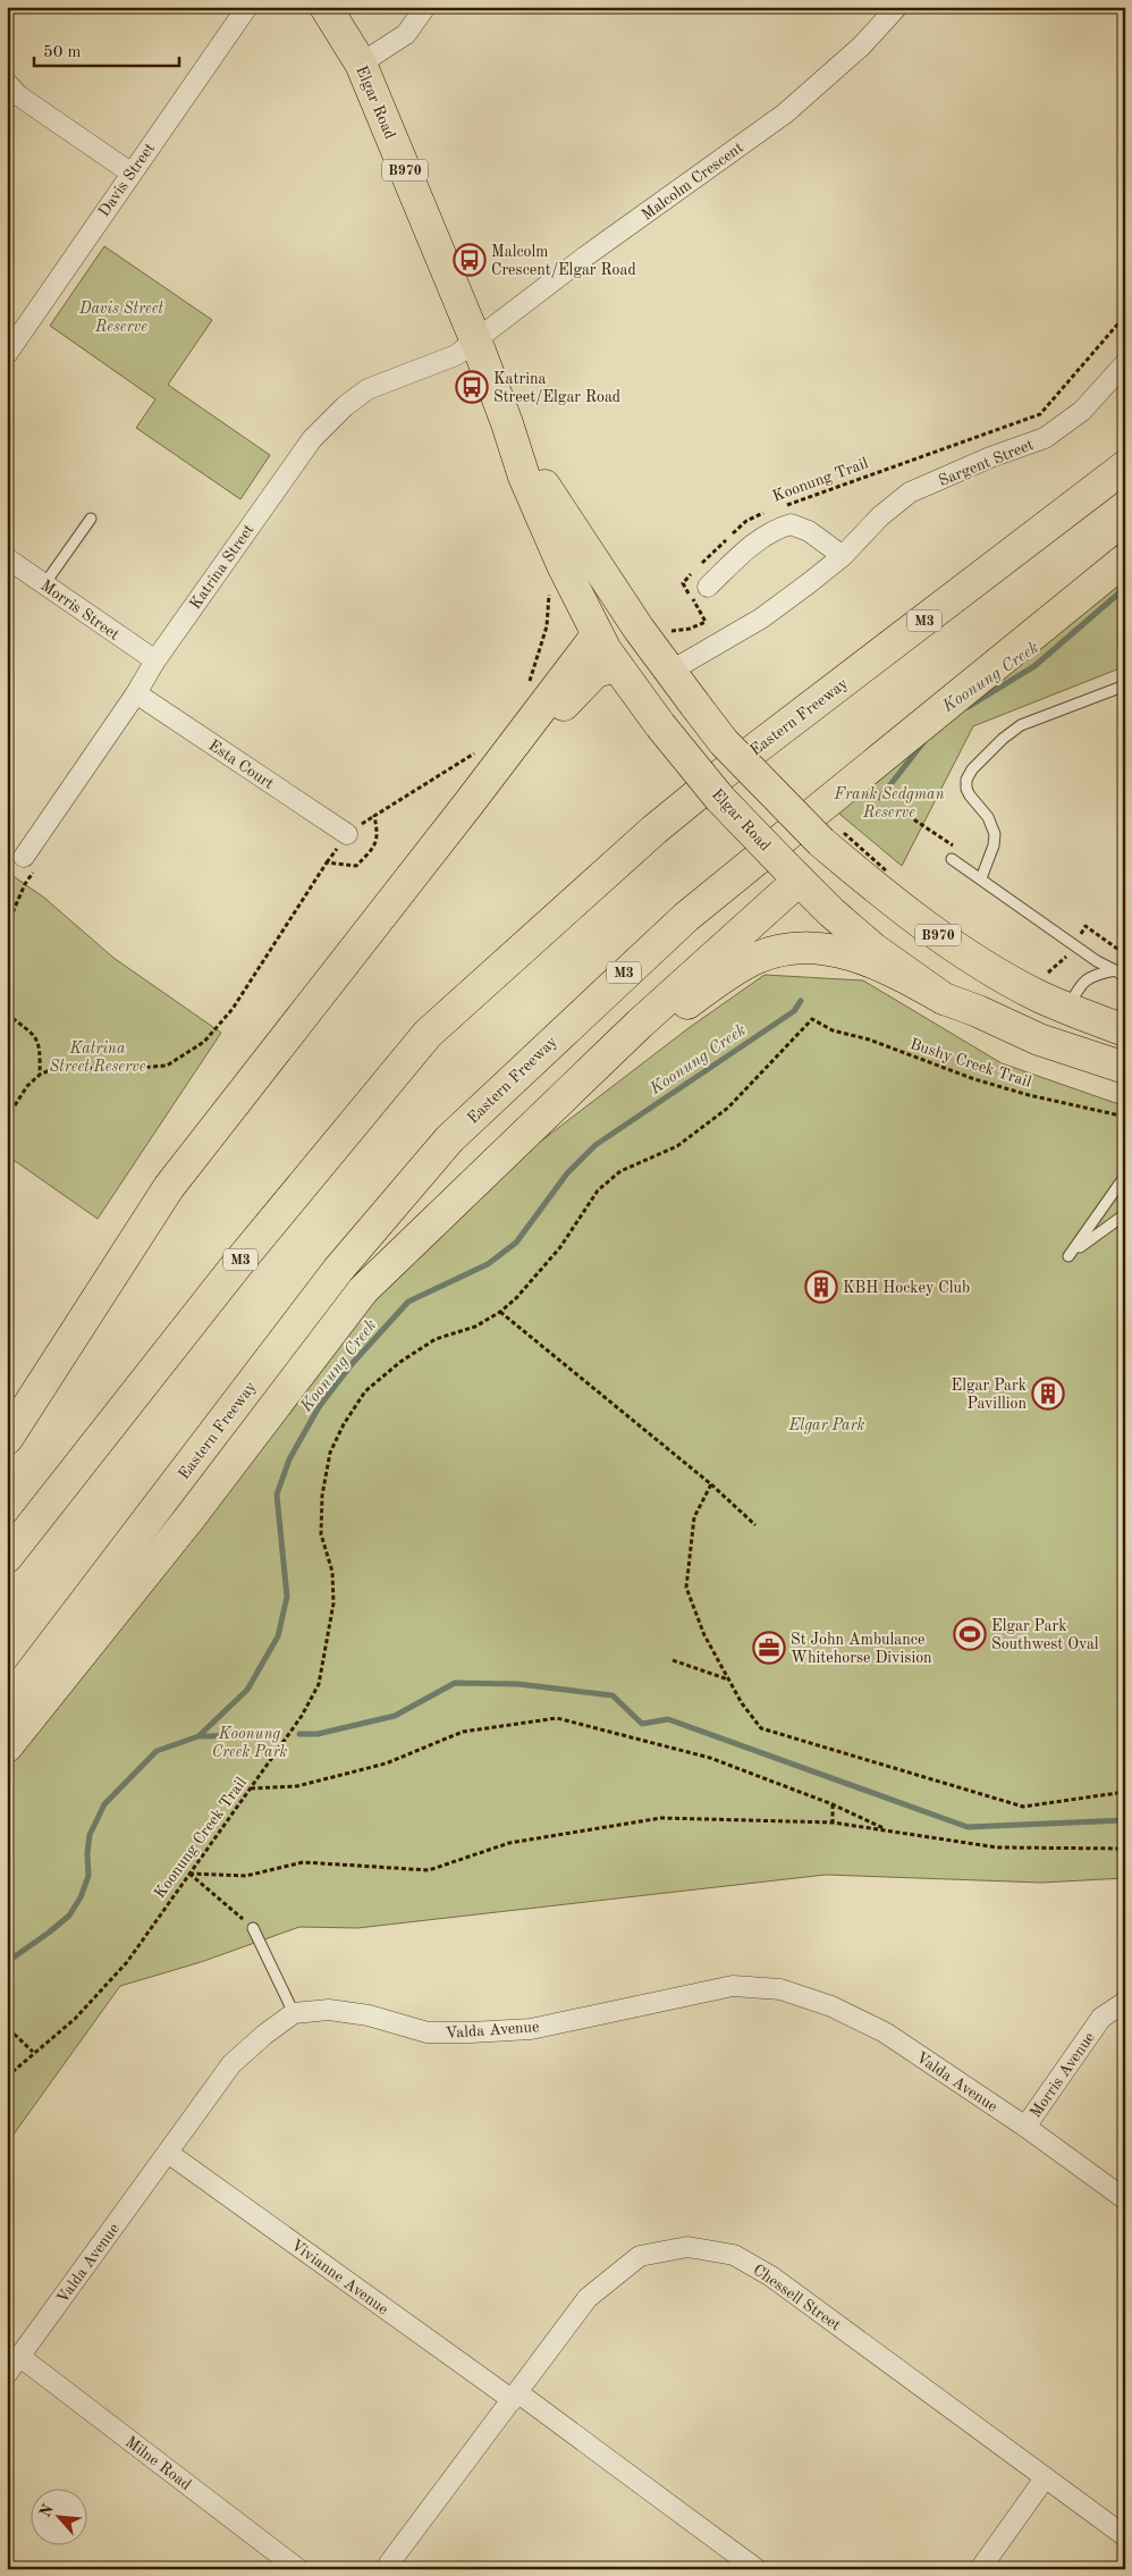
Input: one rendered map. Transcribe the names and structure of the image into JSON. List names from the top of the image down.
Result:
{
  "streets": {
    "main road": [
      "Elgar Road",
      "B970",
      "M3",
      "Eastern Freeway"
    ],
    "street": [
      "Davis Street",
      "Malcolm Crescent",
      "Sargent Street",
      "Katrina Street",
      "Morris Street",
      "Esta Court",
      "Valda Avenue",
      "Morris Avenue",
      "Vivianne Avenue",
      "Chessell Street",
      "Milne Road"
    ],
    "path": ["Koonung Trail", "Bushy Creek Trail", "Koonung Creek Trail"]
  },
  "crossings": [
    ["Elgar Road", "Malcolm Crescent"],
    ["Elgar Road", "Sargent Street"],
    ["Elgar Road", "Koonung Trail"],
    ["Elgar Road", "Katrina Street"],
    ["Malcolm Crescent", "Katrina Street"],
    ["Katrina Street", "Morris Street"],
    ["Katrina Street", "Esta Court"],
    ["Bushy Creek Trail", "Koonung Creek Trail"],
    ["Valda Avenue", "Morris Avenue"],
    ["Valda Avenue", "Vivianne Avenue"],
    ["Valda Avenue", "Milne Road"],
    ["Vivianne Avenue", "Chessell Street"]
  ],
  "water": ["Koonung Creek"],
  "parks": [
    "Davis Street Reserve",
    "Frank Sedgman Reserve",
    "Katrina Street Reserve",
    "Elgar Park",
    "Koonung Creek Park"
  ],
  "places": {
    "bus stop": ["Malcolm Crescent/Elgar Road", "Katrina Street/Elgar Road"],
    "building": ["KBH Hockey Club", "Elgar Park Pavillion"],
    "sports": ["Elgar Park Southwest Oval"],
    "office": ["St John Ambulance Whitehorse Division"]
  },
  "scale_bar": "50 m",
  "north": "top left"
}
